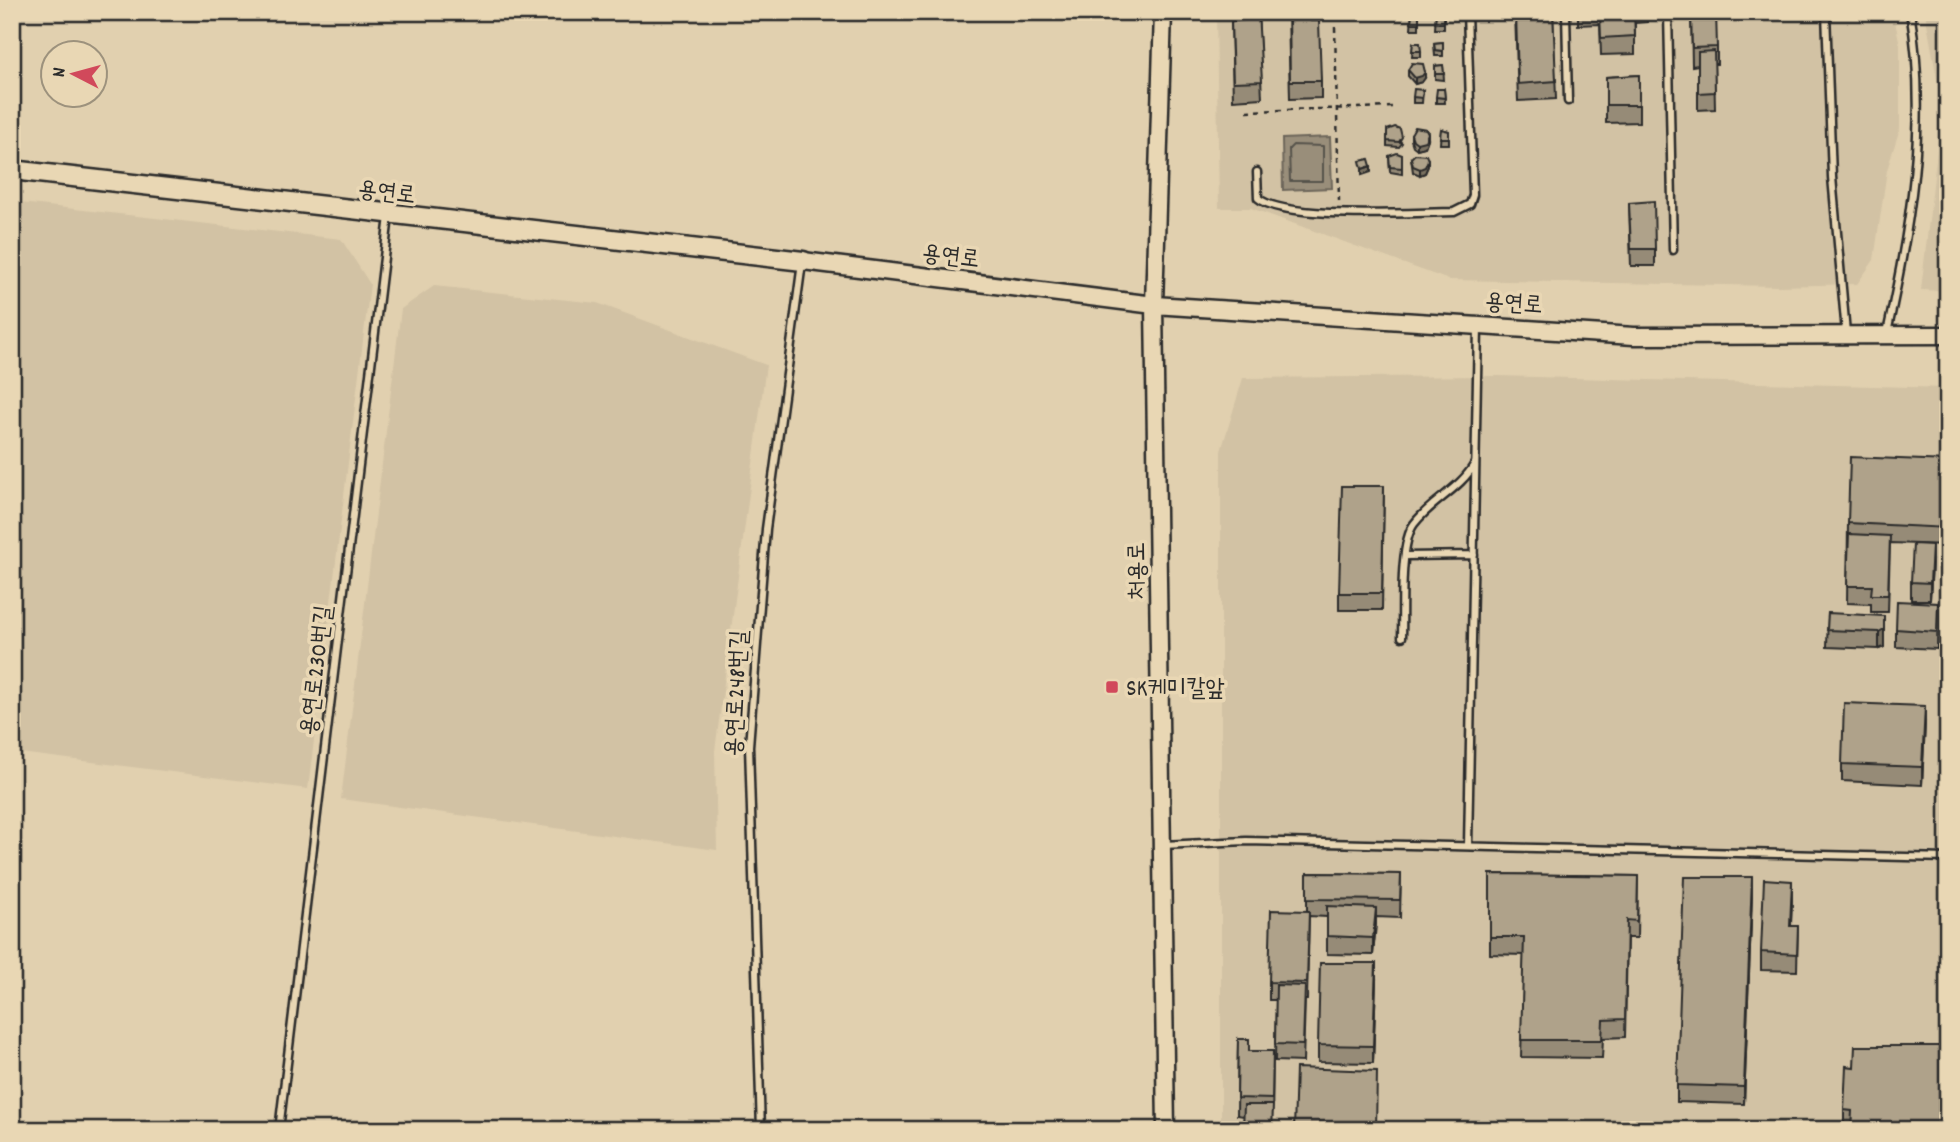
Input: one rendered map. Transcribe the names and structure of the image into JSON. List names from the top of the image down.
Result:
{
  "streets": {
    "main road": ["용연로"],
    "street": ["처용로"],
    "lane": ["용연로230번길", "용연로248번길"]
  },
  "crossings": [
    ["용연로", "처용로"],
    ["용연로", "용연로230번길"],
    ["용연로", "용연로248번길"]
  ],
  "places": {
    "transit": ["SK케미칼앞"]
  },
  "north": "left"
}
